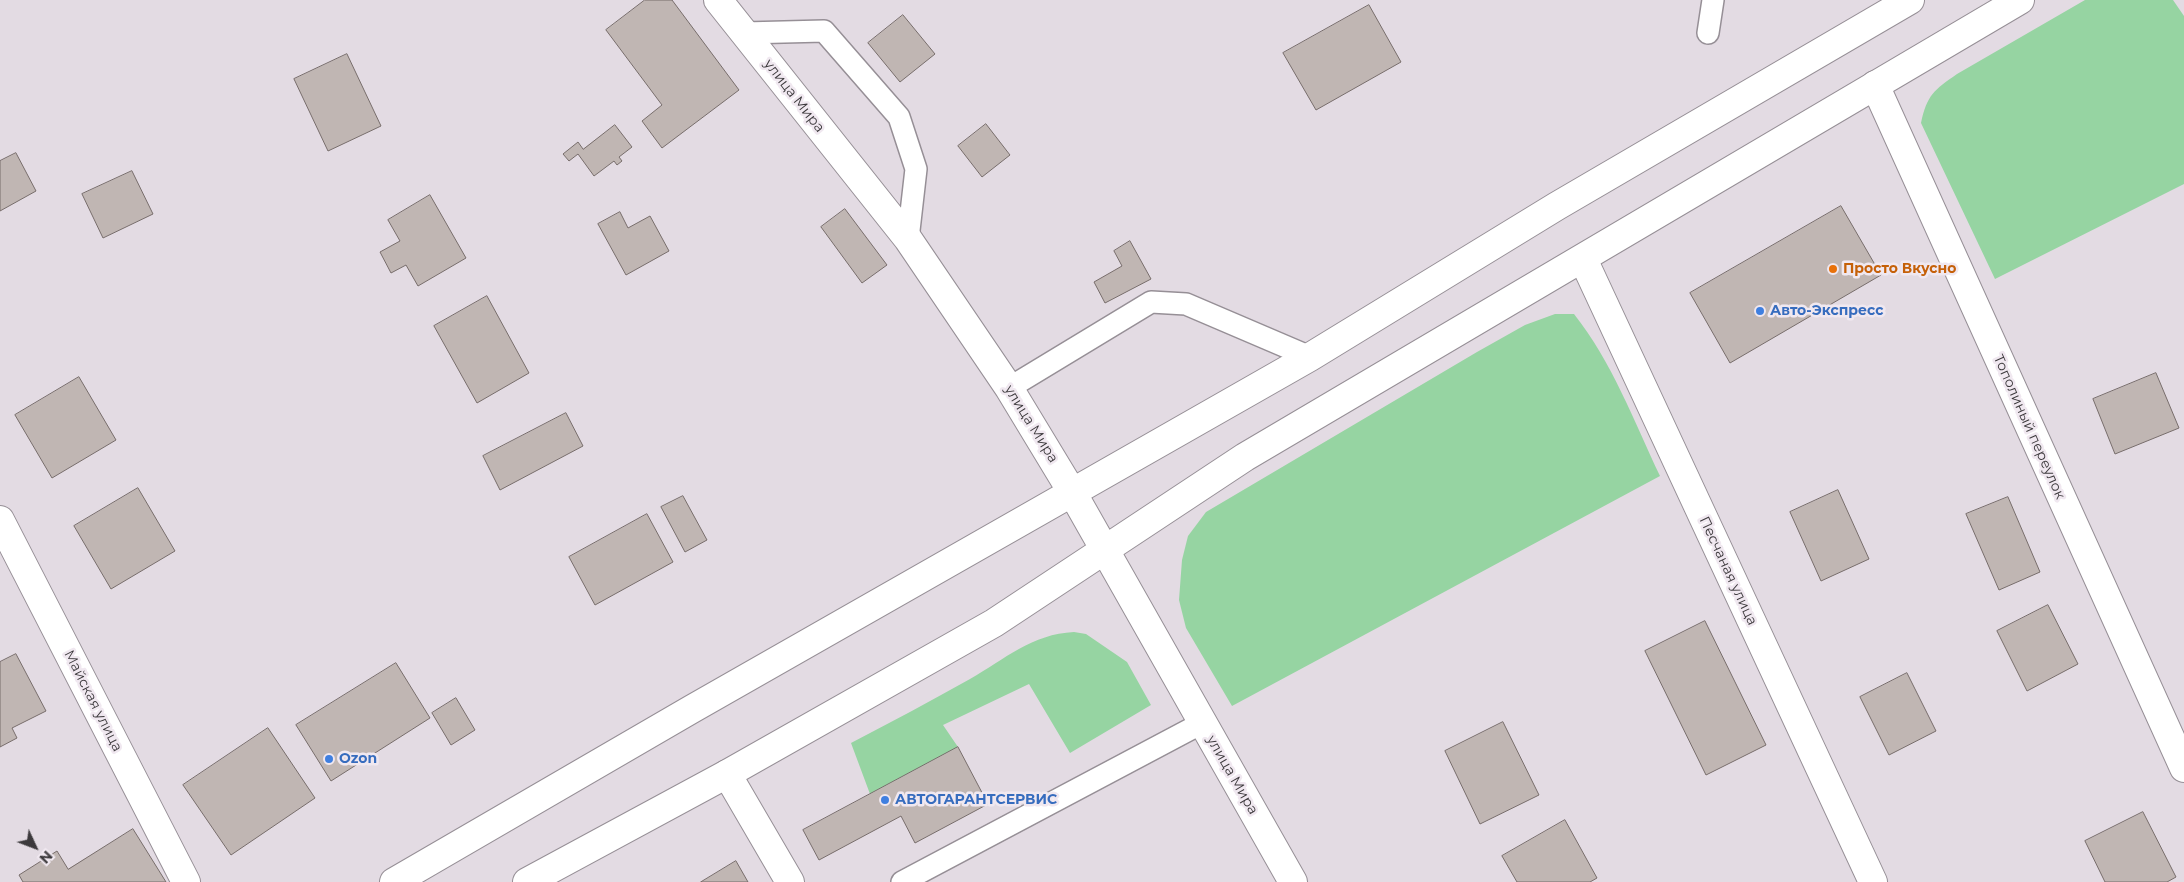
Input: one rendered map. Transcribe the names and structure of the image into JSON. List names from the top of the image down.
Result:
{
  "streets": {
    "main road": [
      "улица Мира",
      "Тополиный переулок",
      "Песчаная улица",
      "Майская улица"
    ]
  },
  "places": [
    "Просто Вкусно",
    "Авто-Экспресс",
    "Ozon",
    "АВТОГАРАНТСЕРВИС"
  ],
  "north": "bottom right"
}
